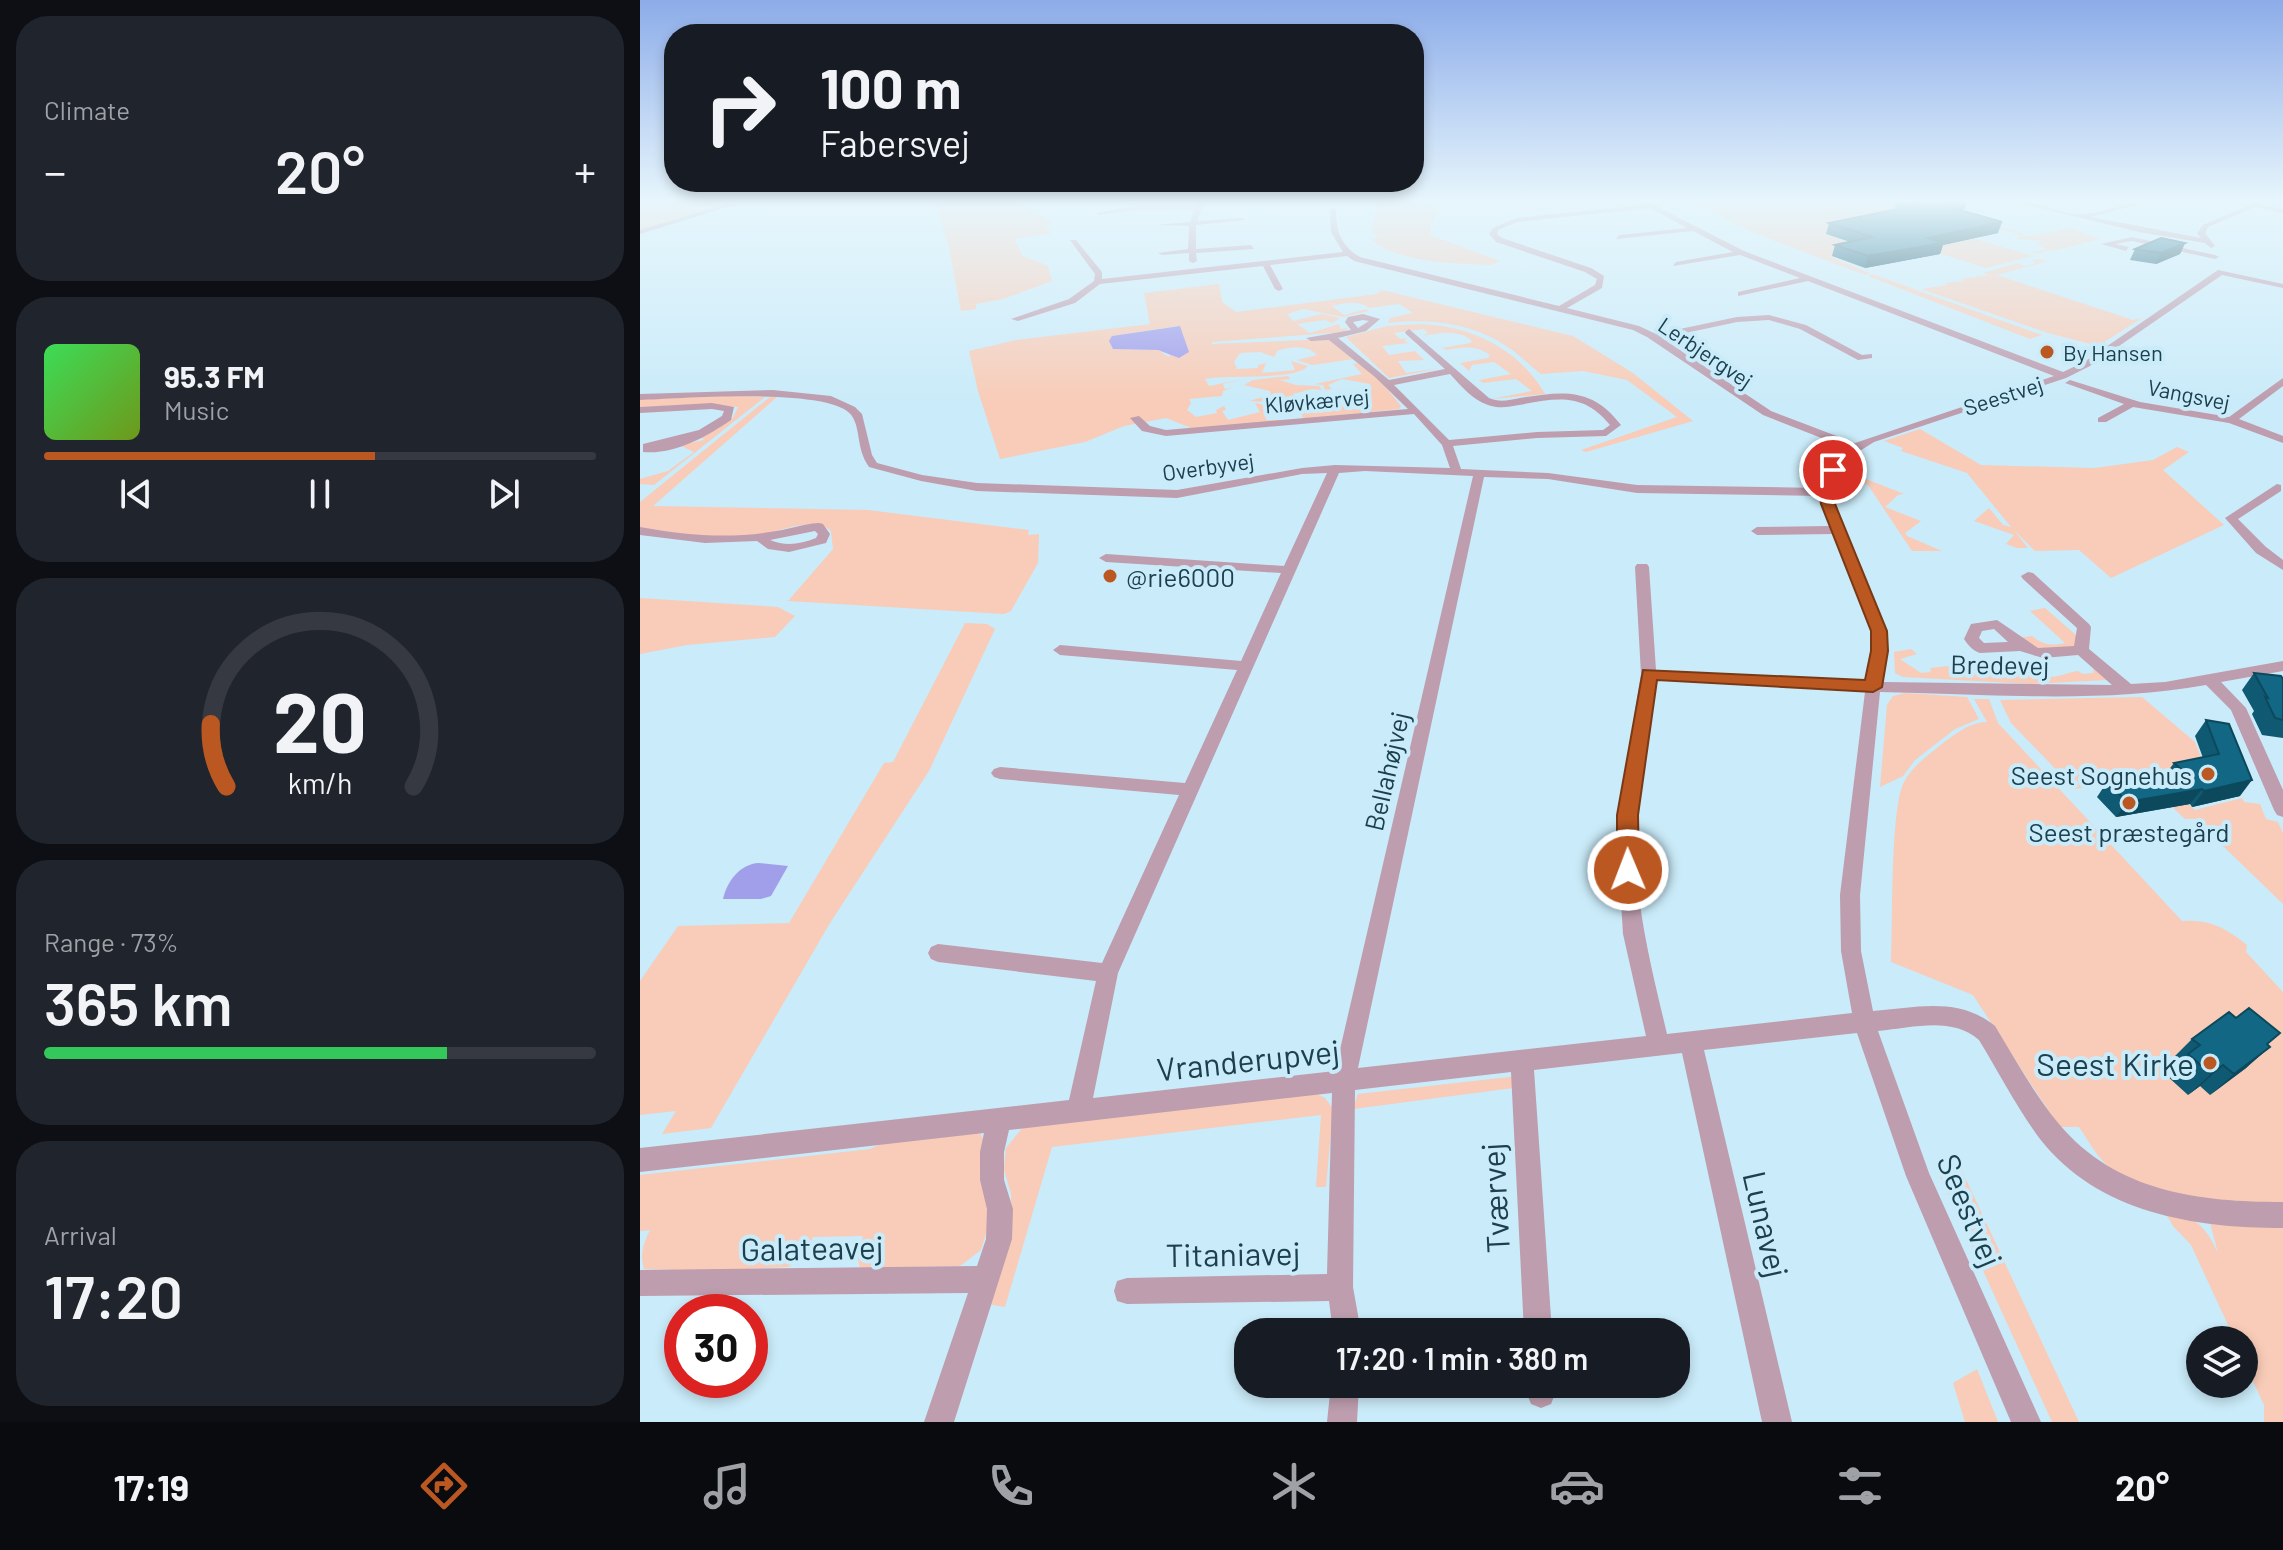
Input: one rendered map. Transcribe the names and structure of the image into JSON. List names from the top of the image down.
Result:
{
  "streets": {
    "street": [
      "Lerbjergvej",
      "Vangsvej",
      "Seestvej",
      "Kløvkærvej",
      "Overbyvej",
      "Bredevej",
      "Bellahøjvej",
      "Vranderupvej",
      "Tværvej",
      "Lunavej",
      "Galateavej",
      "Titaniavej"
    ]
  },
  "crossings": [
    ["Lerbjergvej", "Seestvej"],
    ["Vangsvej", "Seestvej"],
    ["Seestvej", "Overbyvej"],
    ["Seestvej", "Bredevej"],
    ["Seestvej", "Vranderupvej"],
    ["Overbyvej", "Bellahøjvej"],
    ["Bellahøjvej", "Vranderupvej"],
    ["Vranderupvej", "Tværvej"],
    ["Vranderupvej", "Lunavej"]
  ],
  "places": [
    "By Hansen",
    "@rie6000",
    "Seest Sognehus",
    "Seest præstegård",
    "Seest Kirke"
  ],
  "page": {
    "tile": [
      "Climate",
      ["Range · 73%", "365 km"],
      ["Arrival", "17:20"]
    ],
    "turn": ["100 m", "Fabersvej"],
    "heat": ["−", "20°", "+"],
    "song": ["95.3 FM", "Music"],
    "limit": "30",
    "trip": "17:20 · 1 min · 380 m",
    "tabs": ["17:19", "20°"],
    "gauge": ["20", "km/h"]
  }
}
